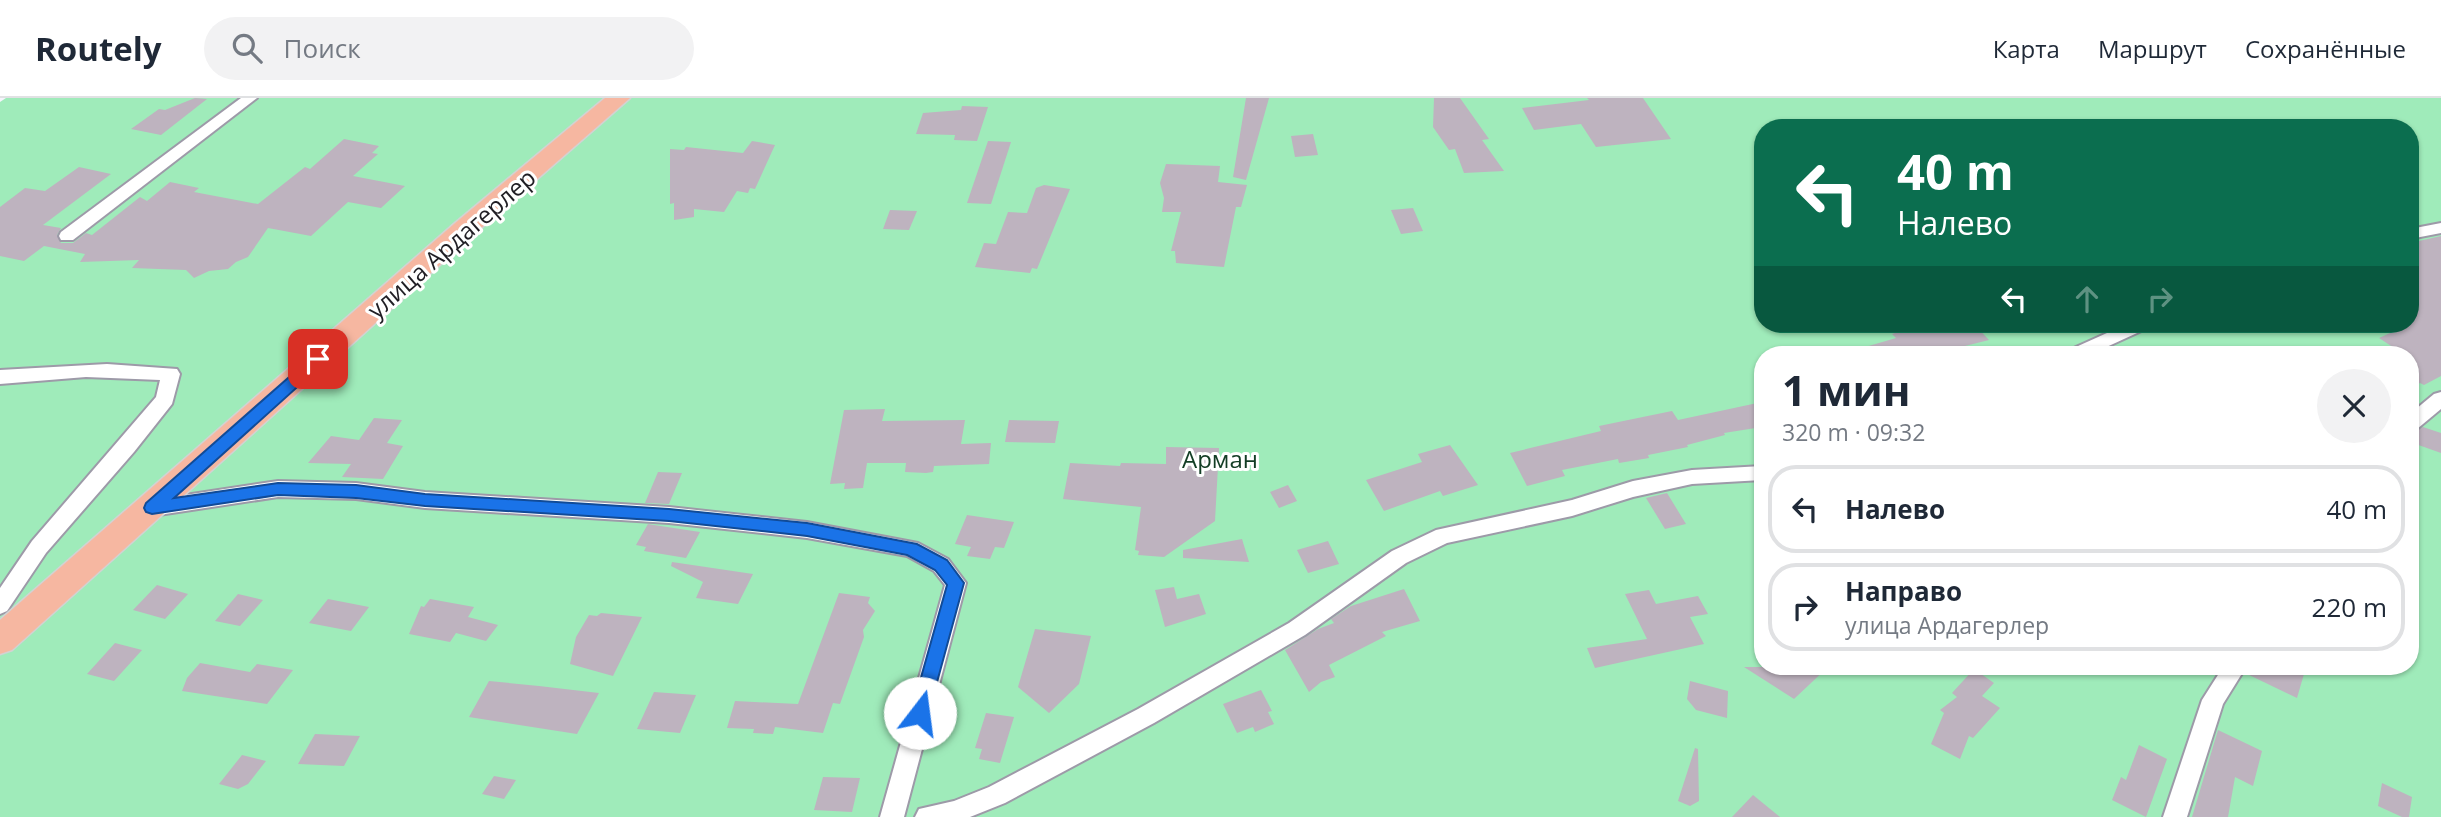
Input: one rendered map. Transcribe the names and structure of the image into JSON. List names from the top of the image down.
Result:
{
  "streets": {
    "main road": ["улица Ардагерлер"]
  },
  "parks": ["Арман"],
  "page": {
    "header": "Routely",
    "search": "Поиск",
    "nav": ["Карта", "Маршрут", "Сохранённые"],
    "turn": ["40 m", "Налево"],
    "heading": ["1 мин", "320 m · 09:32"],
    "list": [
      {
        "name": "Налево",
        "value": "40 m"
      },
      {
        "name": "Направо",
        "note": "улица Ардагерлер",
        "value": "220 m"
      }
    ]
  }
}
